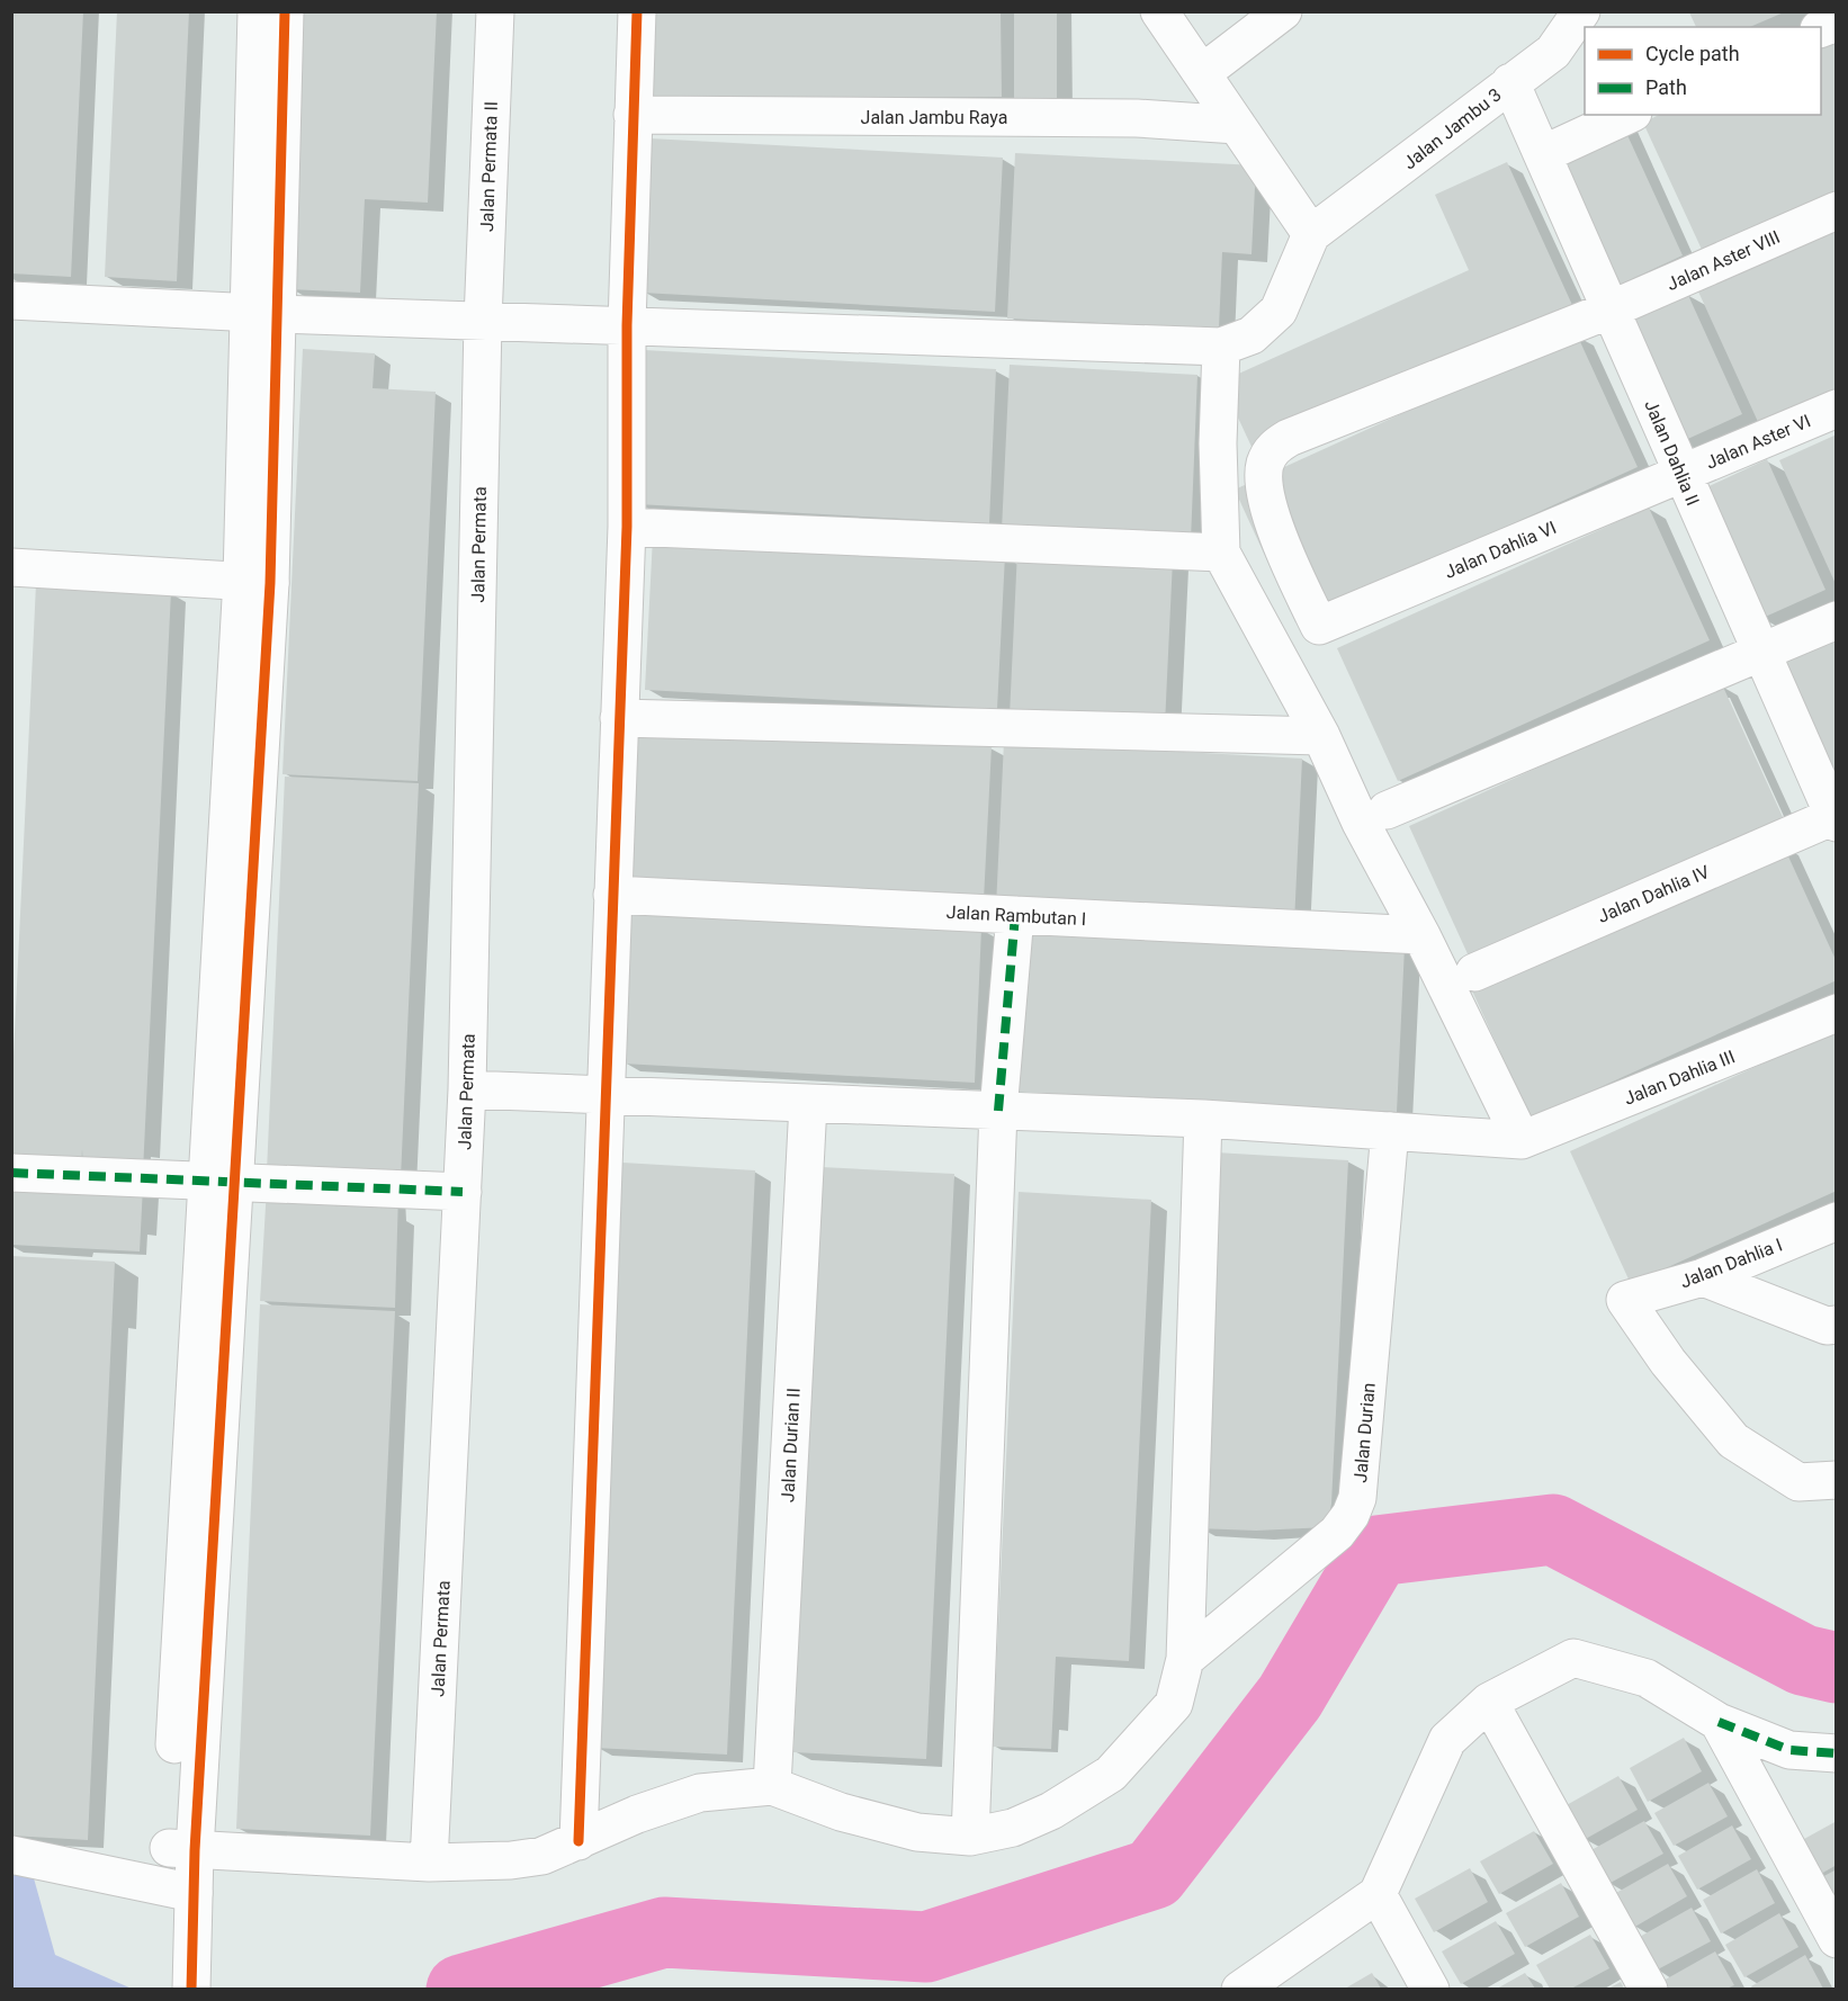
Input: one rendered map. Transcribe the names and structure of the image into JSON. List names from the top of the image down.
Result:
{
  "streets": {
    "street": [
      "Jalan Jambu Raya",
      "Jalan Jambu 3",
      "Jalan Permata II",
      "Jalan Aster VIII",
      "Jalan Aster VI",
      "Jalan Dahlia II",
      "Jalan Permata",
      "Jalan Dahlia VI",
      "Jalan Dahlia IV",
      "Jalan Rambutan I",
      "Jalan Dahlia III",
      "Jalan Dahlia I",
      "Jalan Durian",
      "Jalan Durian II"
    ]
  },
  "crossings": [
    ["Jalan Jambu 3", "Jalan Dahlia II"],
    ["Jalan Permata II", "Jalan Permata"],
    ["Jalan Aster VIII", "Jalan Dahlia II"],
    ["Jalan Aster VIII", "Jalan Dahlia VI"],
    ["Jalan Aster VI", "Jalan Dahlia II"],
    ["Jalan Aster VI", "Jalan Dahlia VI"],
    ["Jalan Dahlia II", "Jalan Dahlia VI"],
    ["Jalan Dahlia II", "Jalan Dahlia IV"]
  ],
  "legend": ["Cycle path", "Path"]
}
